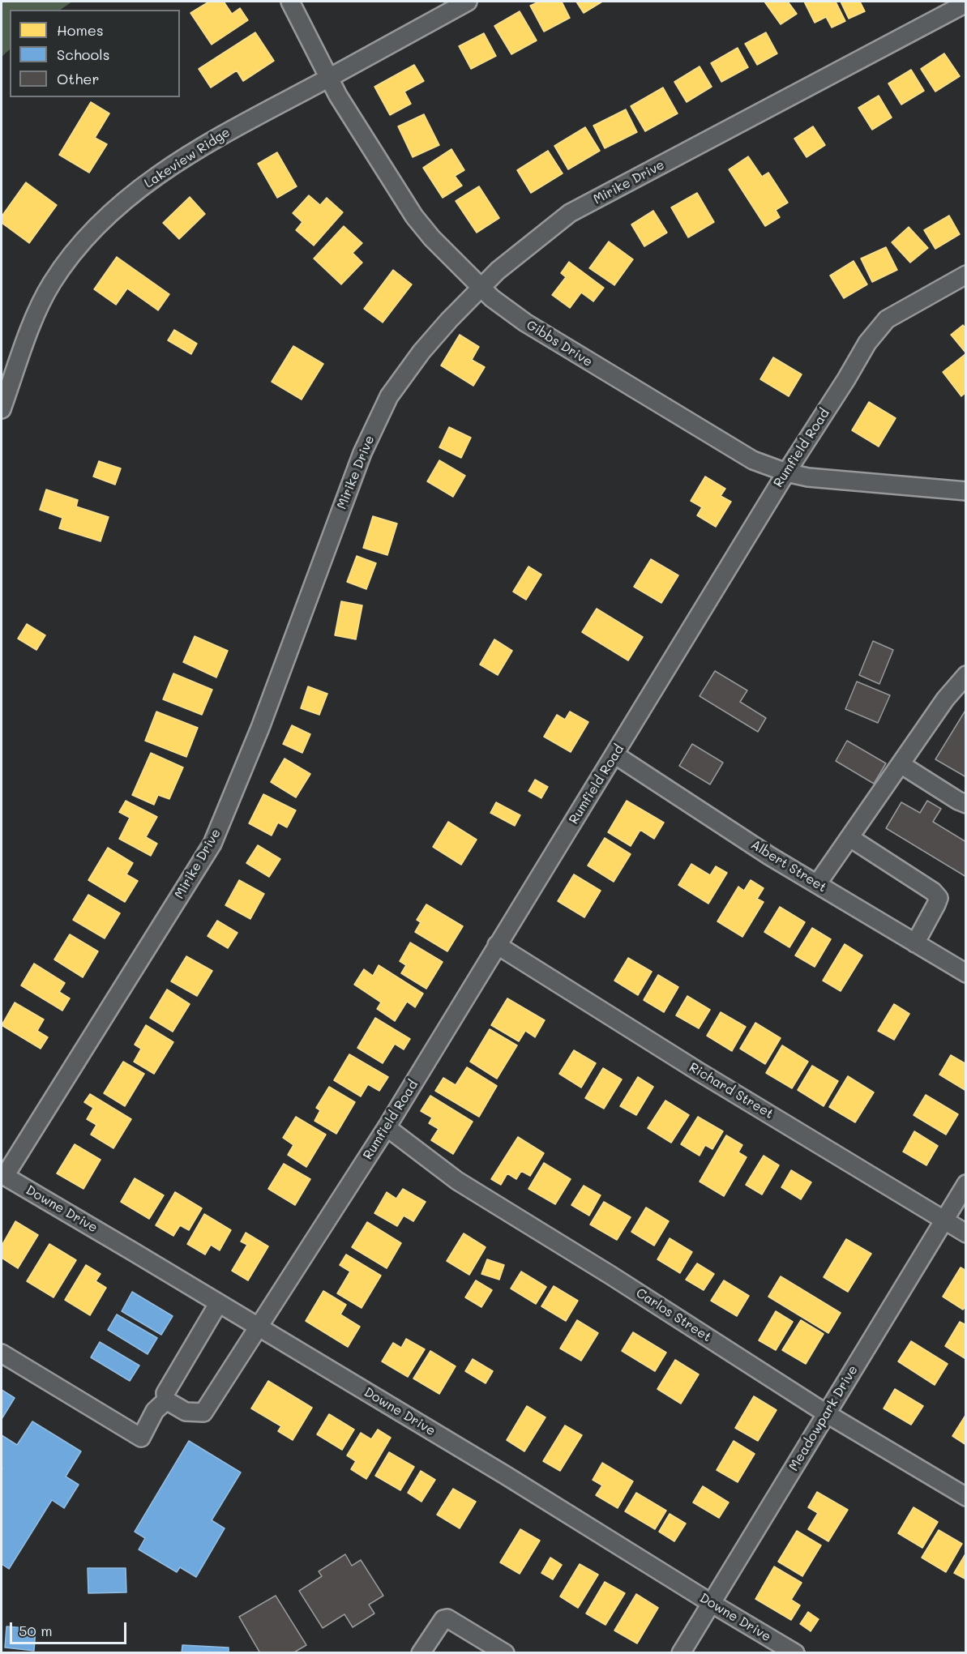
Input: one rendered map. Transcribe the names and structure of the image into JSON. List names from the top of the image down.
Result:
{
  "streets": {
    "street": [
      "Lakeview Ridge",
      "Mirike Drive",
      "Gibbs Drive",
      "Rumfield Road",
      "Albert Street",
      "Richard Street",
      "Downe Drive",
      "Carlos Street",
      "Meadowpark Drive"
    ]
  },
  "crossings": [
    ["Lakeview Ridge", "Gibbs Drive"],
    ["Mirike Drive", "Gibbs Drive"],
    ["Mirike Drive", "Downe Drive"],
    ["Gibbs Drive", "Rumfield Road"],
    ["Rumfield Road", "Albert Street"],
    ["Rumfield Road", "Richard Street"],
    ["Rumfield Road", "Downe Drive"],
    ["Rumfield Road", "Carlos Street"],
    ["Richard Street", "Meadowpark Drive"],
    ["Downe Drive", "Meadowpark Drive"],
    ["Carlos Street", "Meadowpark Drive"]
  ],
  "legend": ["Homes", "Schools", "Other"],
  "scale_bar": "50 m"
}
